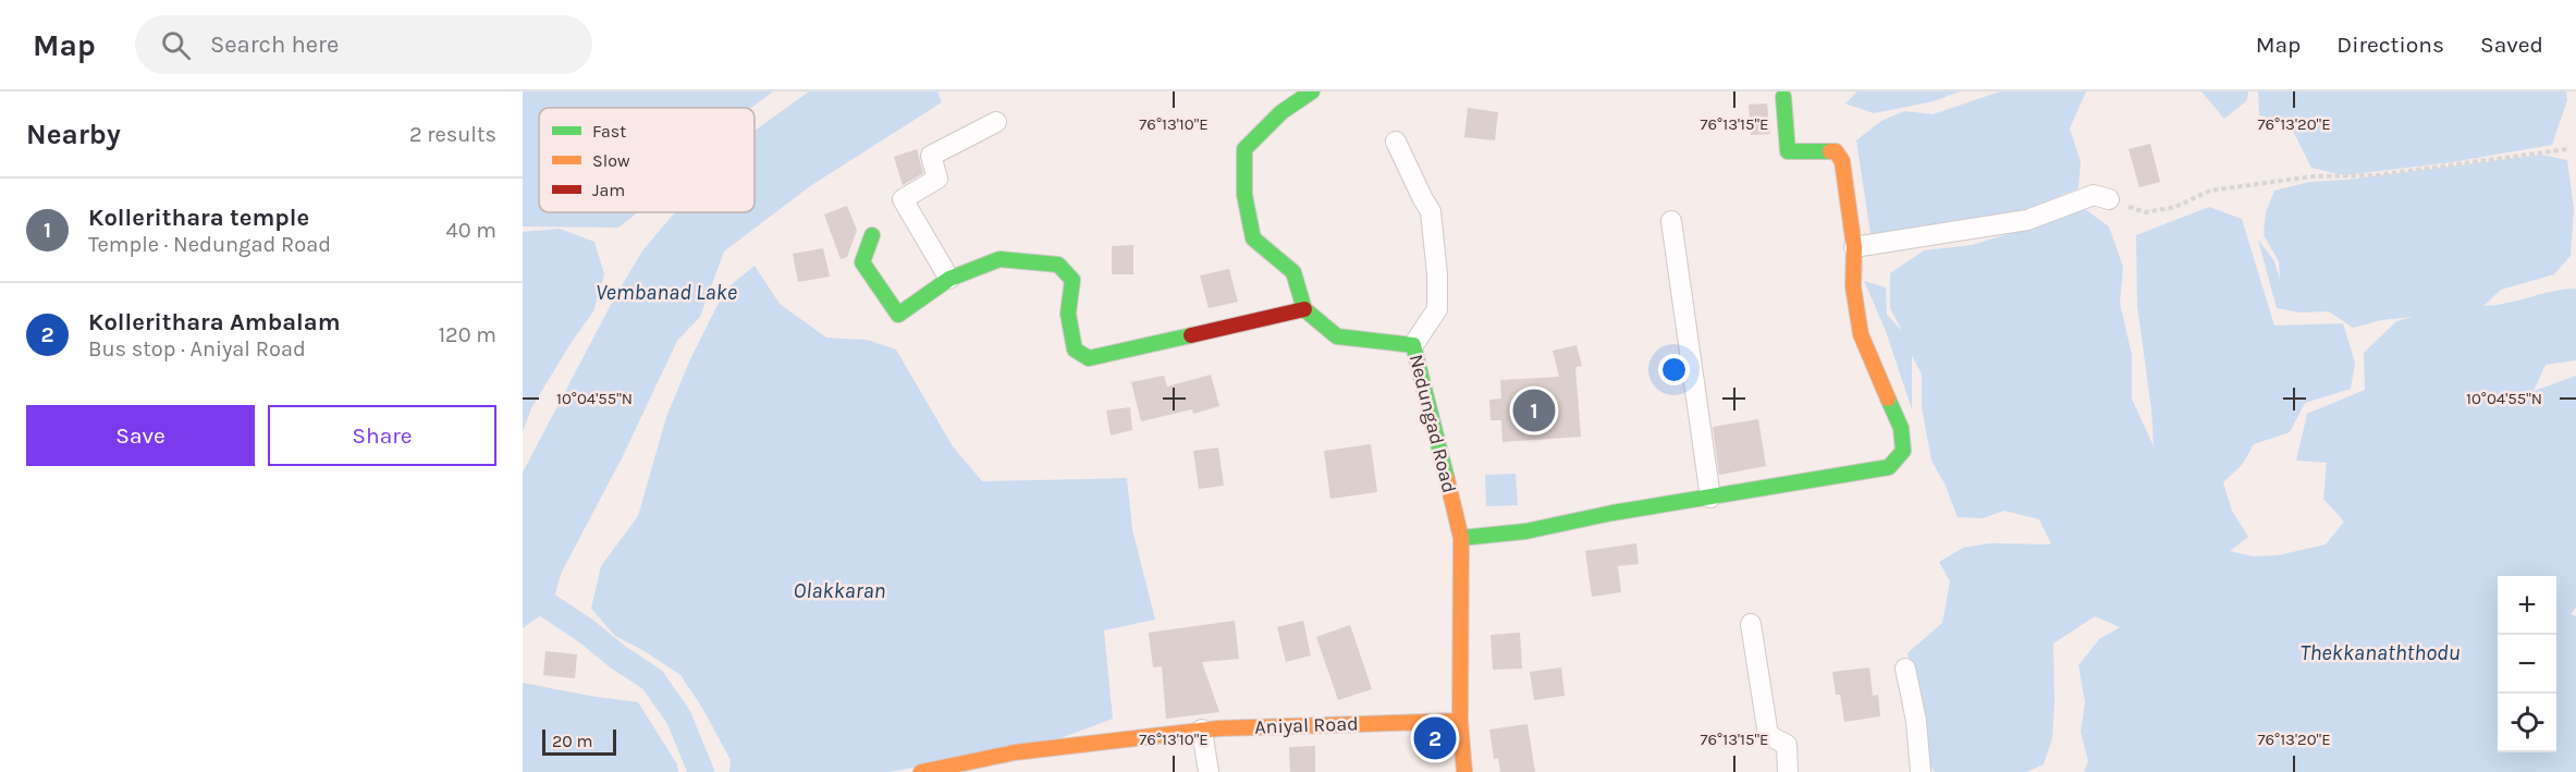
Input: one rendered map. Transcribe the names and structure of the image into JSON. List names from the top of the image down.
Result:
{
  "streets": {
    "street": ["Nedungad Road", "Aniyal Road"]
  },
  "crossings": [
    ["Nedungad Road", "Aniyal Road"]
  ],
  "water": ["Vembanad Lake", "Olakkaran", "Thekkanaththodu"],
  "legend": ["Fast", "Slow", "Jam"],
  "scale_bar": "20 m",
  "page": {
    "header": "Map",
    "search": "Search here",
    "nav": ["Map", "Directions", "Saved"],
    "heading": ["Nearby", "2 results"],
    "list": [
      {
        "mark": "1",
        "name": "Kollerithara temple",
        "note": "Temple · Nedungad Road",
        "value": "40 m"
      },
      {
        "mark": "2",
        "name": "Kollerithara Ambalam",
        "note": "Bus stop · Aniyal Road",
        "value": "120 m"
      }
    ],
    "buttons": ["Save", "Share"],
    "pins": ["1", "2"],
    "map_buttons": ["+", "−"],
    "scale": "20 m"
  },
  "coordinates": [
    "76°13'10\"E",
    "76°13'15\"E",
    "76°13'20\"E",
    "10°04'55\"N"
  ]
}
